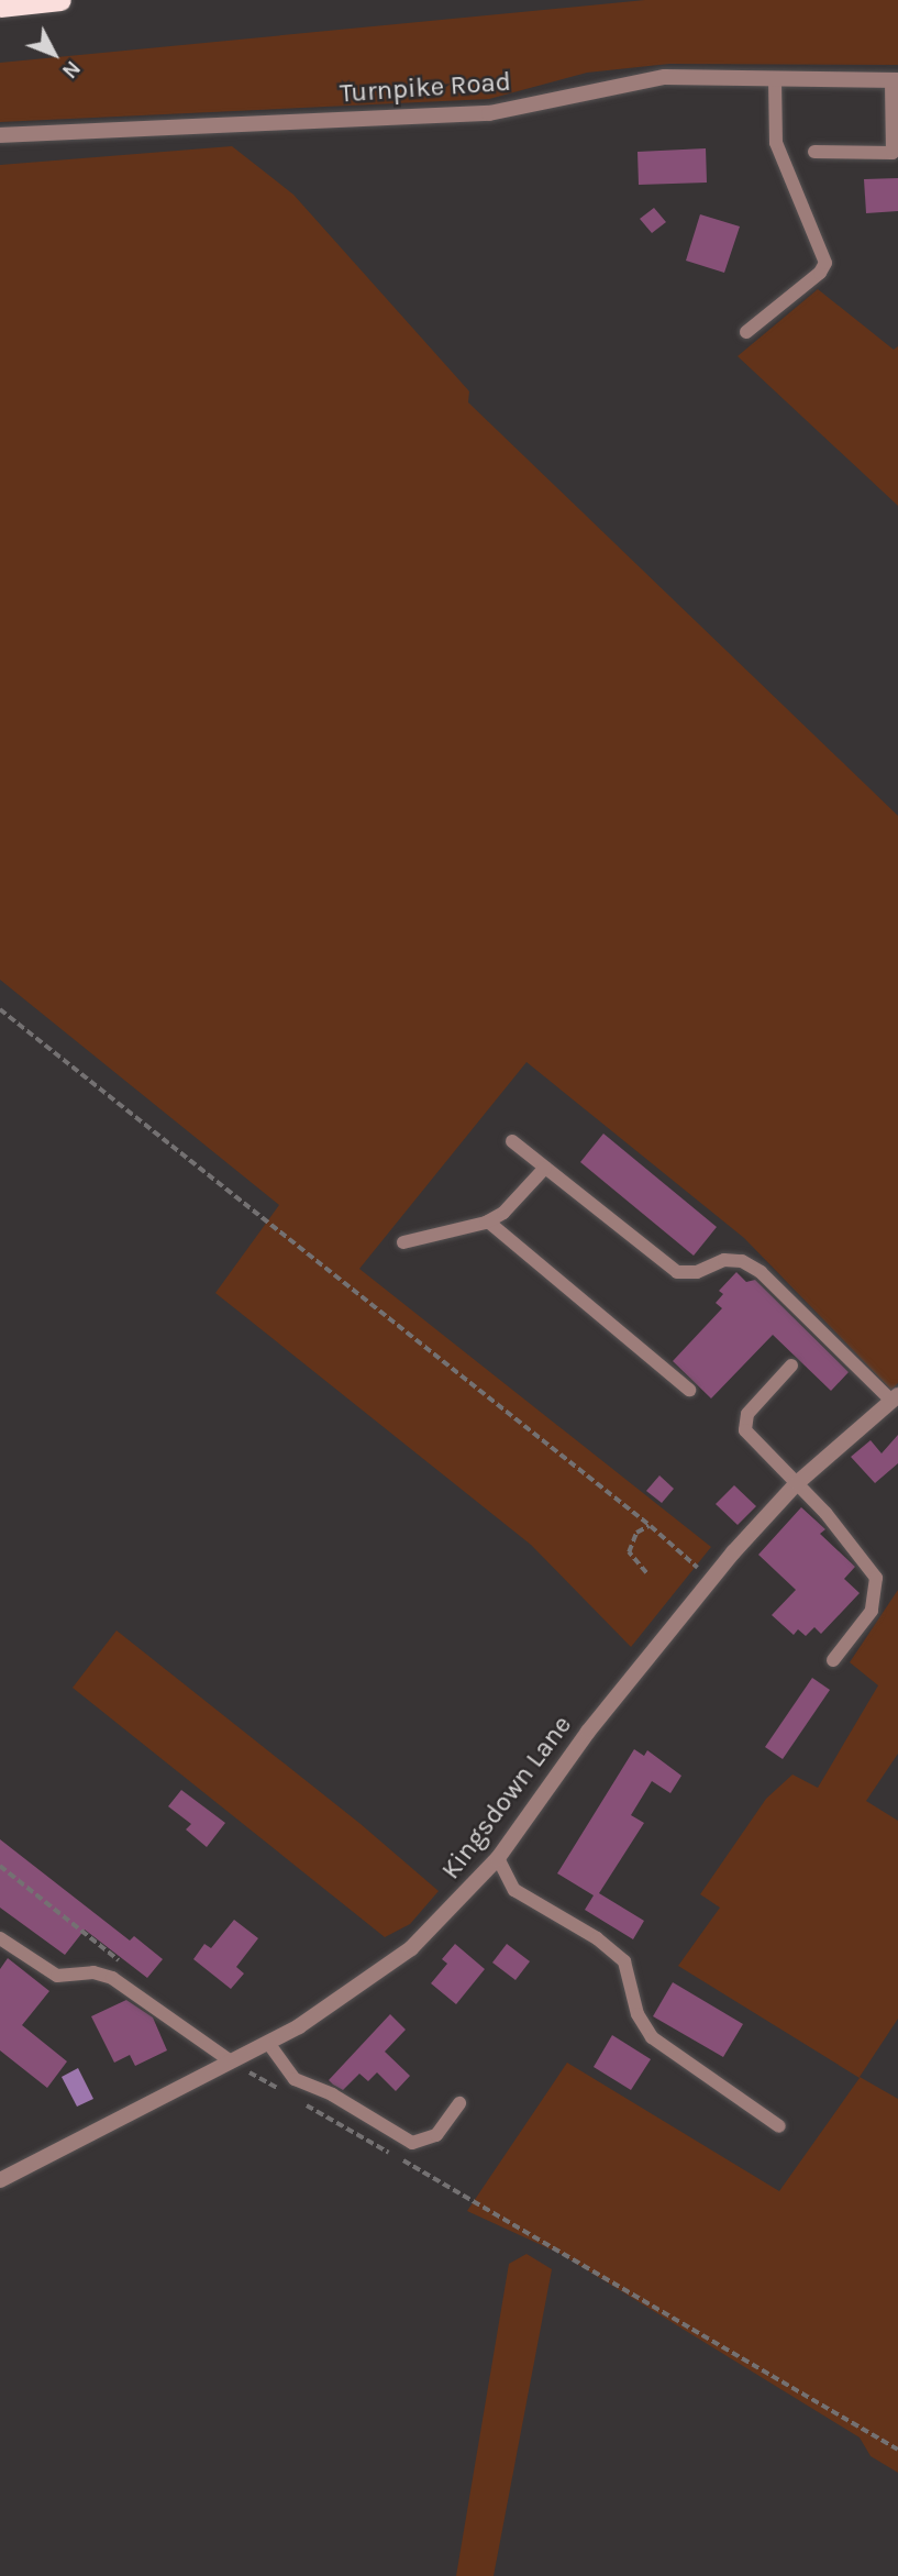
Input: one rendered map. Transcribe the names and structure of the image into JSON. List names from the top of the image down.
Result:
{
  "streets": {
    "street": ["Turnpike Road", "Kingsdown Lane"]
  },
  "north": "bottom right"
}
